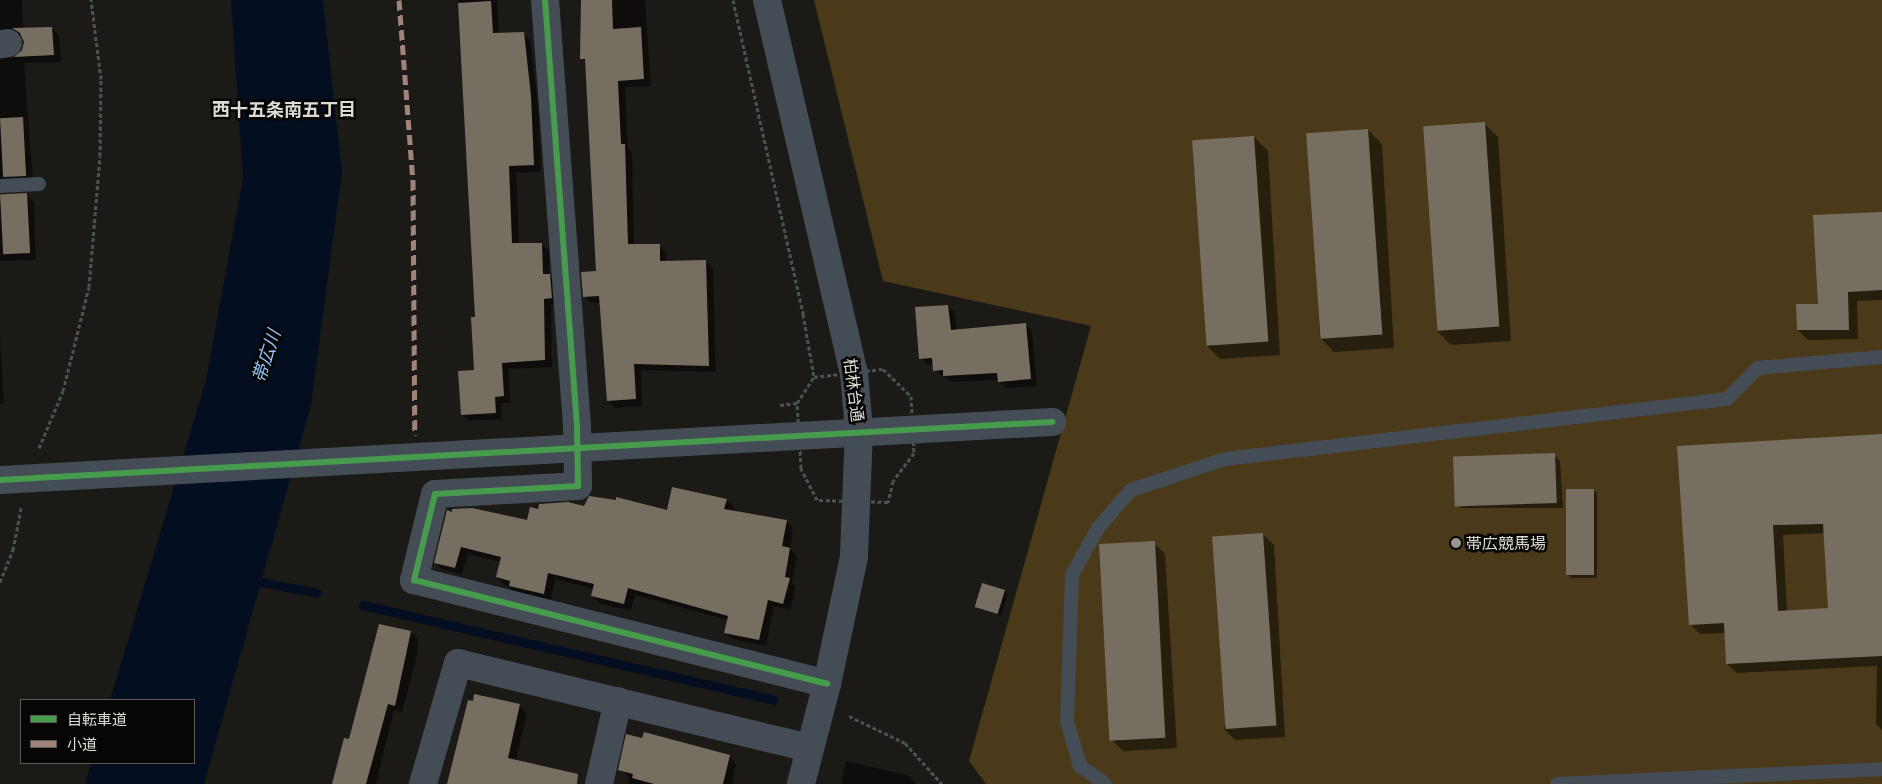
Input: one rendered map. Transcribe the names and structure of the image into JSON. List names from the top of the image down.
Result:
{
  "streets": {
    "street": ["柏林台通"]
  },
  "districts": ["西十五条南五丁目"],
  "water": ["帯広川"],
  "places": ["帯広競馬場"],
  "legend": ["自転車道", "小道"]
}
